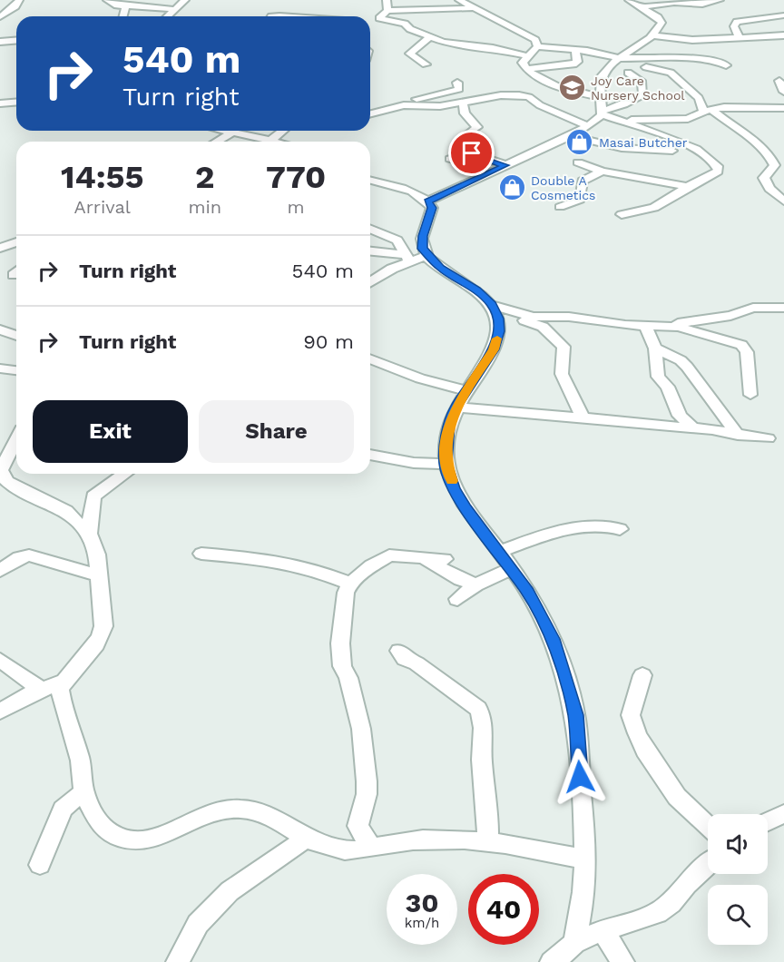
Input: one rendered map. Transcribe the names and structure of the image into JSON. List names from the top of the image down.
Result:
{
  "places": {
    "school or university": ["Joy Care Nursery School"],
    "shop": ["Masai Butcher", "Double A Cosmetics"]
  },
  "page": {
    "turn": ["540 m", "Turn right"],
    "eta": [
      "14:55",
      "Arrival",
      "2",
      "min",
      "770",
      "m"
    ],
    "list": [
      {
        "name": "Turn right",
        "value": "540 m"
      },
      {
        "name": "Turn right",
        "value": "90 m"
      }
    ],
    "buttons": ["Exit", "Share"],
    "speed": "30 km/h",
    "limit": "40"
  }
}
